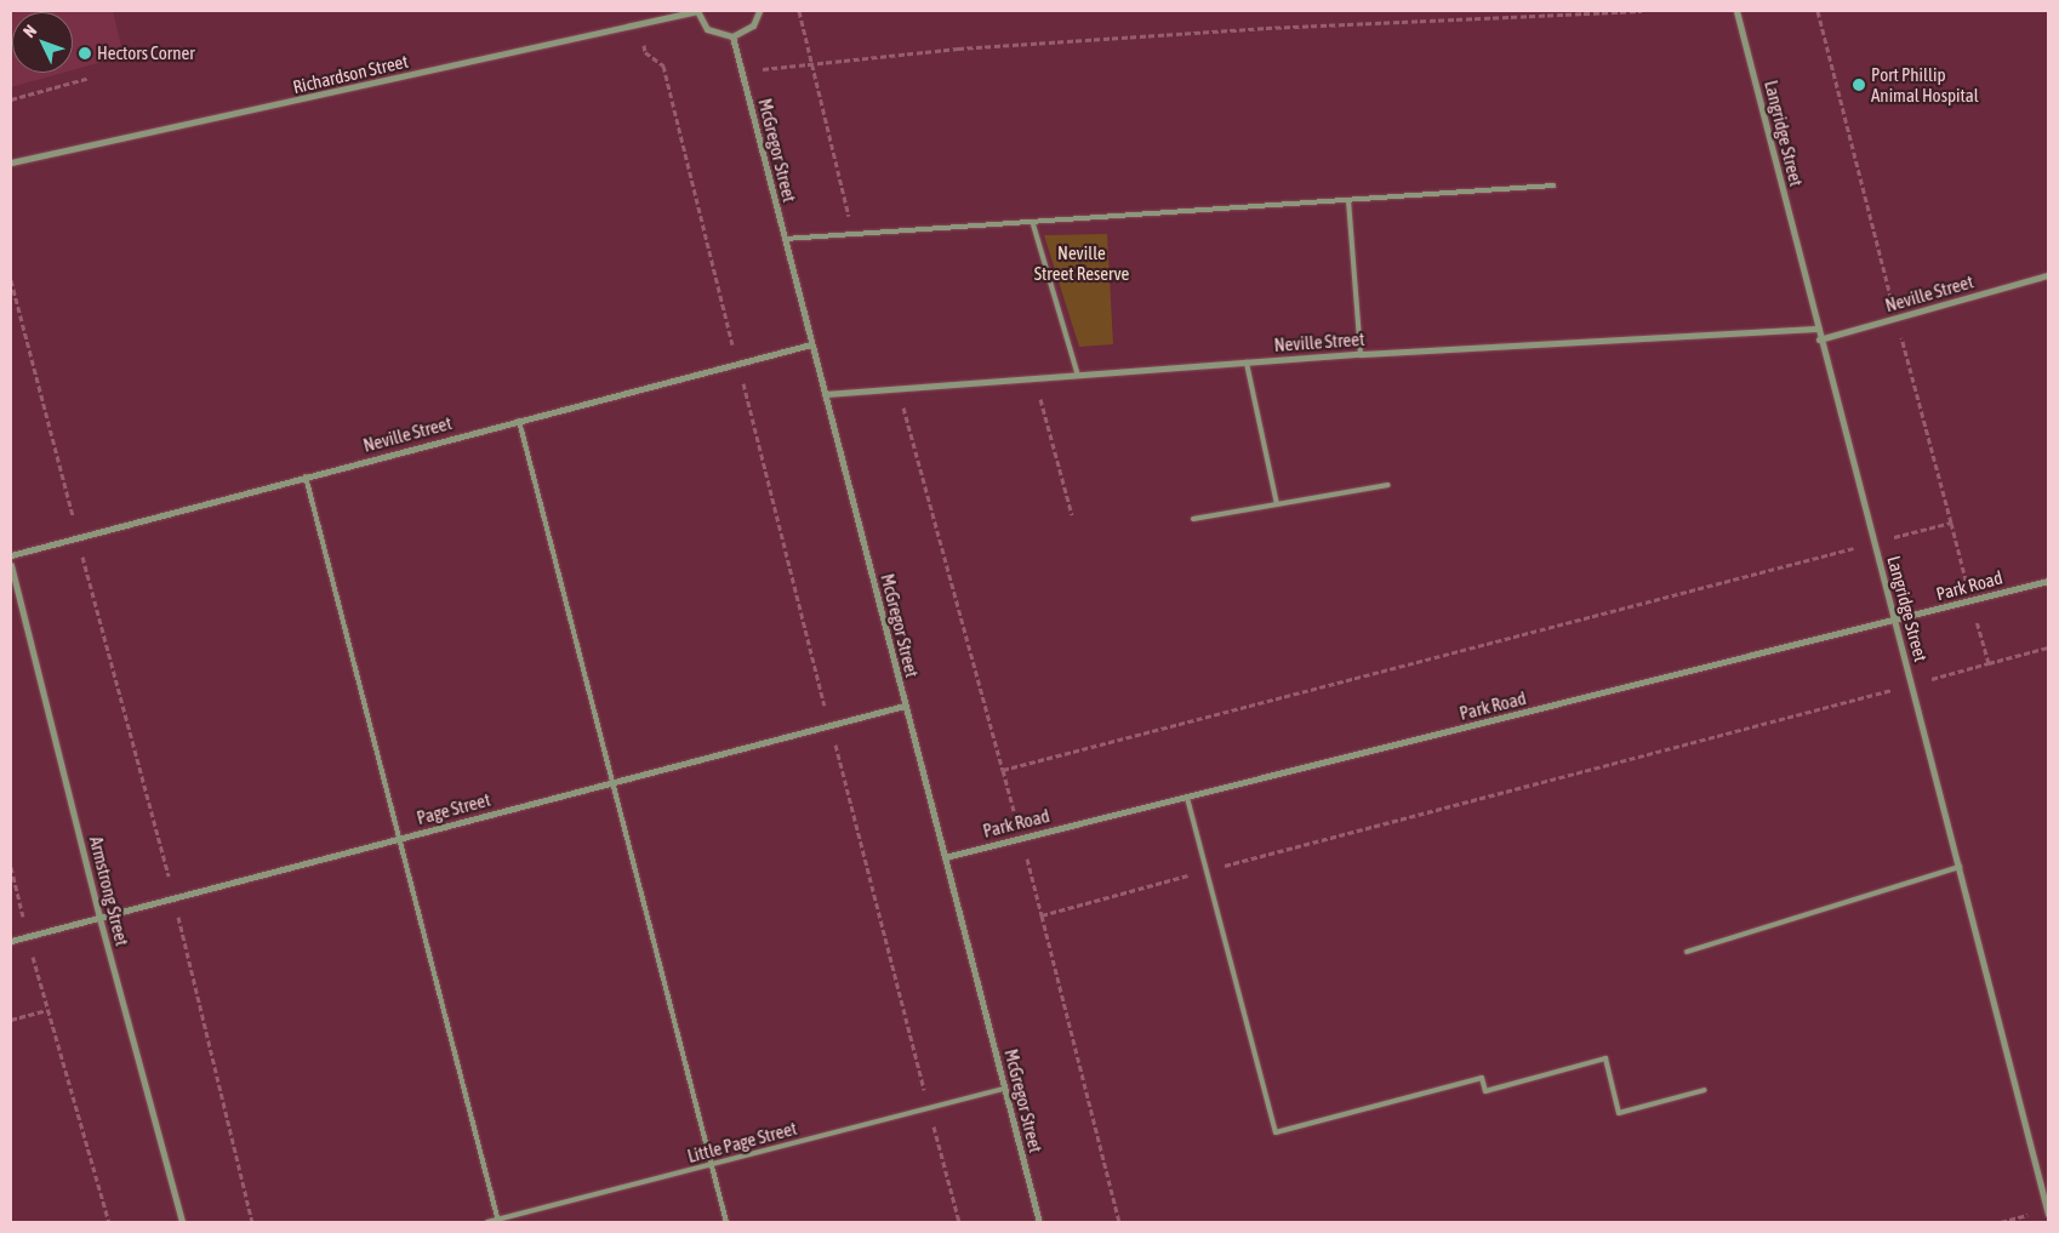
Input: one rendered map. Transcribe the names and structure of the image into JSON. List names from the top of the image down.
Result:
{
  "streets": {
    "street": [
      "Richardson Street",
      "Langridge Street",
      "McGregor Street",
      "Neville Street",
      "Park Road",
      "Page Street",
      "Armstrong Street"
    ],
    "lane": ["Little Page Street"]
  },
  "crossings": [
    ["Langridge Street", "Neville Street"],
    ["Langridge Street", "Park Road"],
    ["McGregor Street", "Neville Street"],
    ["McGregor Street", "Park Road"],
    ["McGregor Street", "Page Street"],
    ["McGregor Street", "Little Page Street"],
    ["Page Street", "Armstrong Street"]
  ],
  "parks": ["Neville Street Reserve"],
  "places": ["Hectors Corner", "Port Phillip Animal Hospital"],
  "north": "top left"
}
